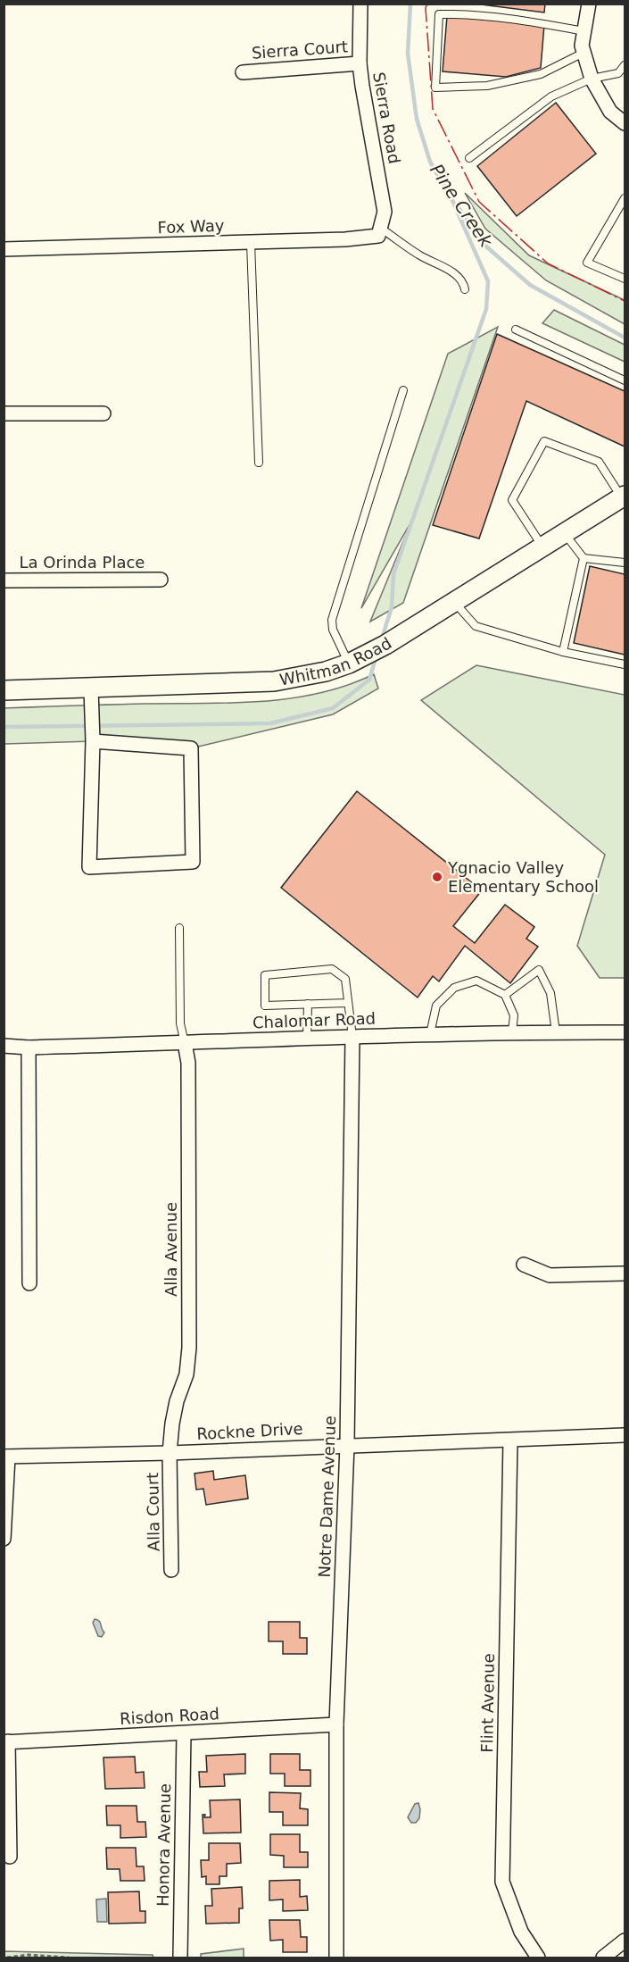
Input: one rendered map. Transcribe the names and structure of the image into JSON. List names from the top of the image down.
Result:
{
  "streets": {
    "street": [
      "Sierra Court",
      "Sierra Road",
      "Fox Way",
      "La Orinda Place",
      "Whitman Road",
      "Chalomar Road",
      "Alla Avenue",
      "Rockne Drive",
      "Notre Dame Avenue",
      "Alla Court",
      "Flint Avenue",
      "Risdon Road",
      "Honora Avenue"
    ]
  },
  "crossings": [
    ["Sierra Court", "Sierra Road"],
    ["Sierra Road", "Fox Way"],
    ["Chalomar Road", "Alla Avenue"],
    ["Chalomar Road", "Notre Dame Avenue"],
    ["Alla Avenue", "Rockne Drive"],
    ["Alla Avenue", "Alla Court"],
    ["Rockne Drive", "Notre Dame Avenue"],
    ["Rockne Drive", "Alla Court"],
    ["Rockne Drive", "Flint Avenue"],
    ["Notre Dame Avenue", "Risdon Road"],
    ["Risdon Road", "Honora Avenue"]
  ],
  "water": ["Pine Creek"],
  "places": ["Ygnacio Valley Elementary School"]
}
